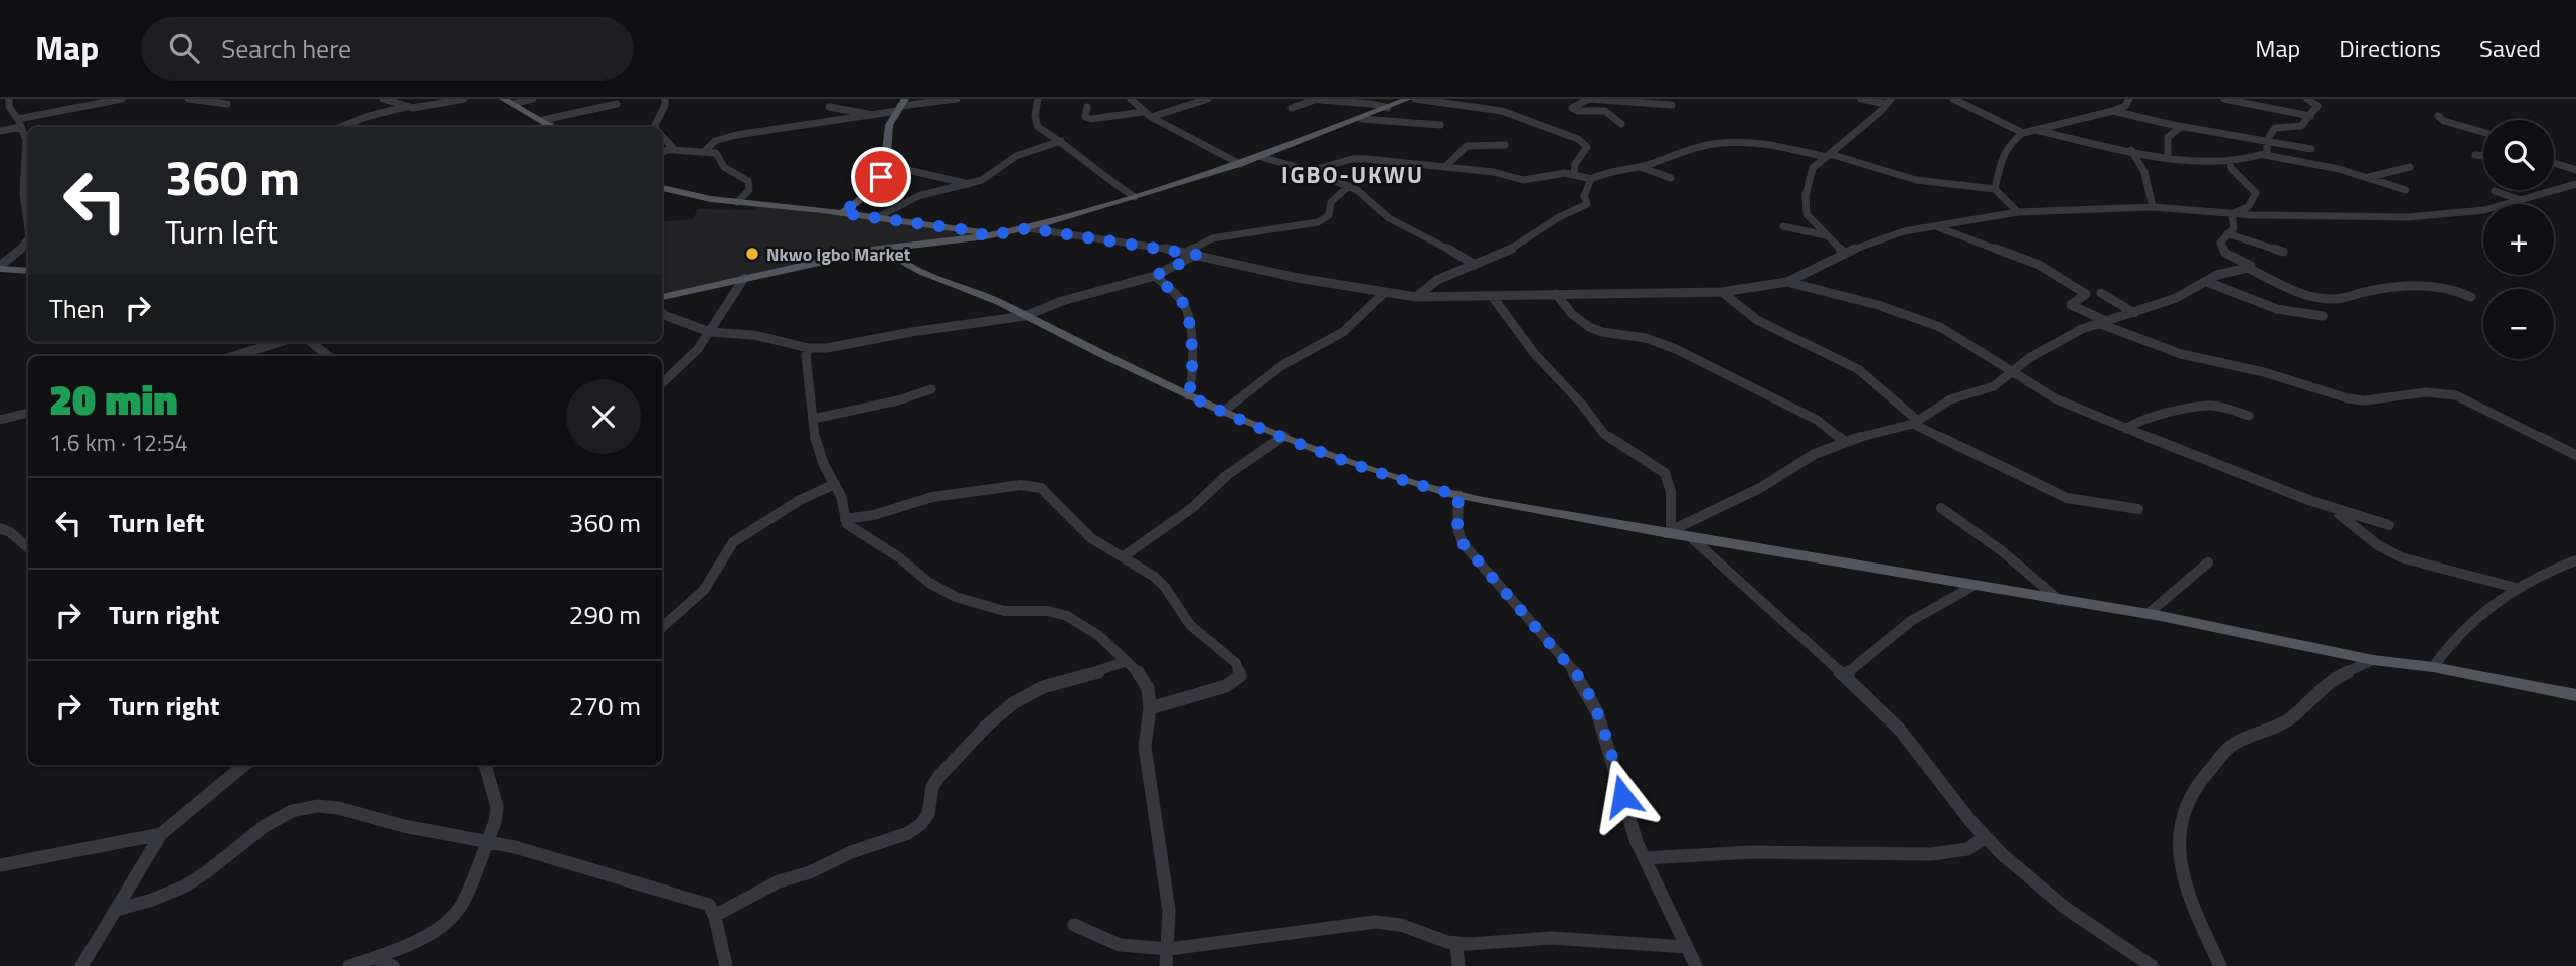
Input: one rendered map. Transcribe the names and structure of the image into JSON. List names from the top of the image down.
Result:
{
  "districts": ["IGBO-UKWU"],
  "places": ["Nkwo Igbo Market"],
  "page": {
    "header": "Map",
    "search": "Search here",
    "nav": ["Map", "Directions", "Saved"],
    "map_buttons": ["+", "−"],
    "turn": ["360 m", "Turn left"],
    "then": "Then",
    "heading": ["20 min", "1.6 km · 12:54"],
    "list": [
      {
        "name": "Turn left",
        "value": "360 m"
      },
      {
        "name": "Turn right",
        "value": "290 m"
      },
      {
        "name": "Turn right",
        "value": "270 m"
      }
    ]
  }
}
